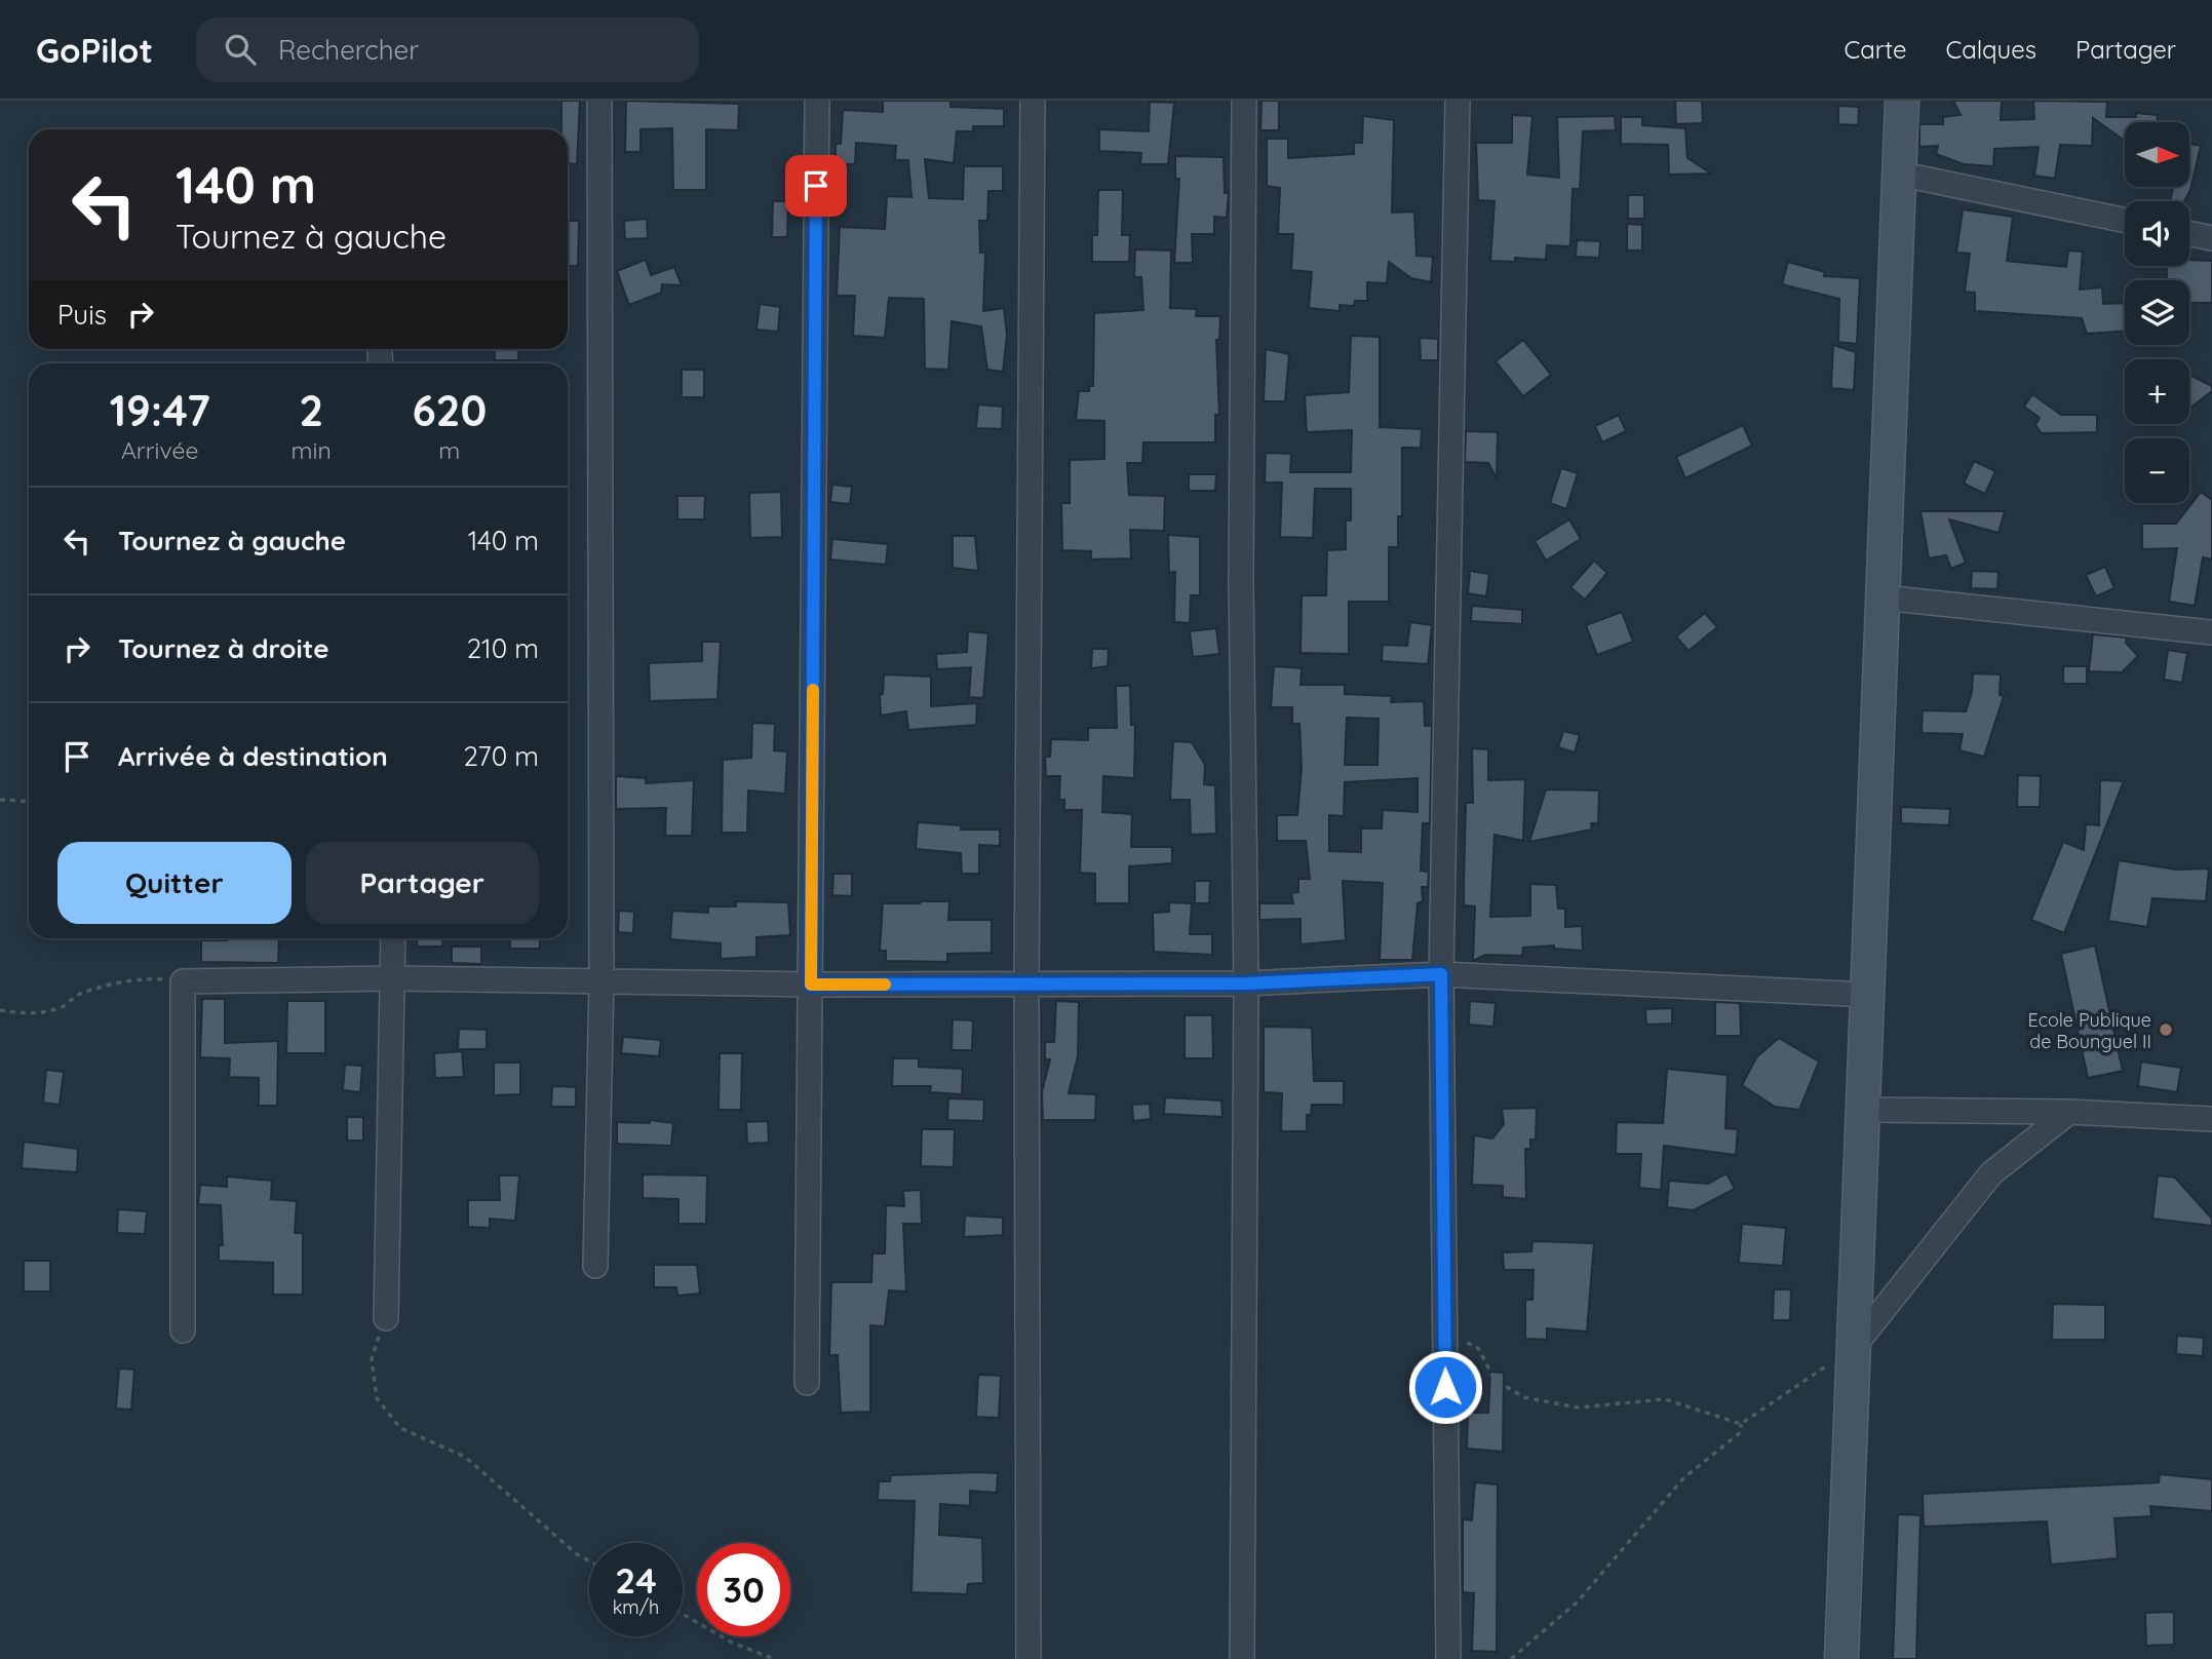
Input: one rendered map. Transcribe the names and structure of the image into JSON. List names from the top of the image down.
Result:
{
  "places": ["Ecole Publique de Bounguel II"],
  "north": "right",
  "page": {
    "header": "GoPilot",
    "search": "Rechercher",
    "nav": ["Carte", "Calques", "Partager"],
    "map_buttons": ["+", "−"],
    "turn": ["140 m", "Tournez à gauche"],
    "then": "Puis",
    "eta": [
      "19:47",
      "Arrivée",
      "2",
      "min",
      "620",
      "m"
    ],
    "list": [
      {
        "name": "Tournez à gauche",
        "value": "140 m"
      },
      {
        "name": "Tournez à droite",
        "value": "210 m"
      },
      {
        "name": "Arrivée à destination",
        "value": "270 m"
      }
    ],
    "buttons": ["Quitter", "Partager"],
    "speed": "24 km/h",
    "limit": "30"
  }
}
